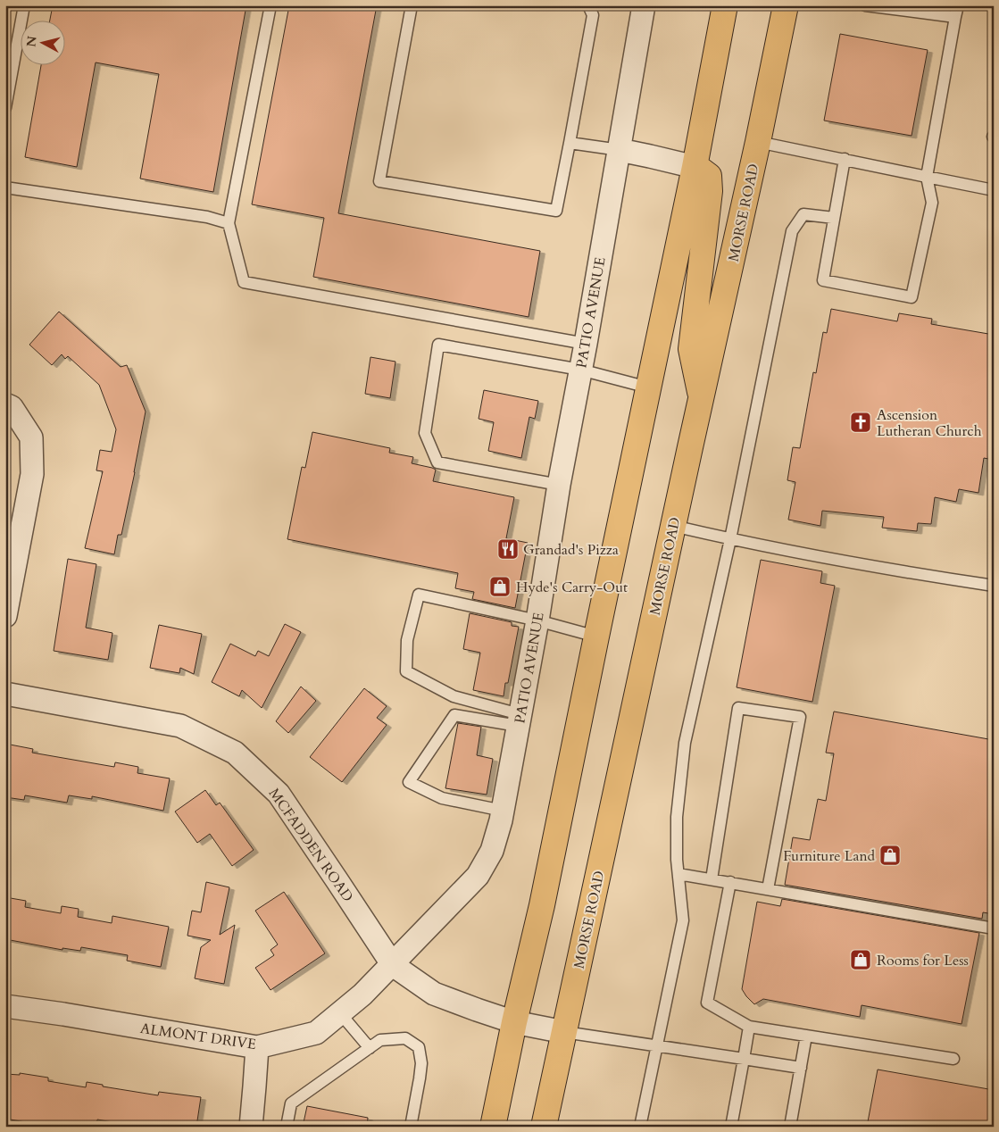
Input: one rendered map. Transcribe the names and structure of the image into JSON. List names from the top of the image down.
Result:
{
  "streets": {
    "main road": ["MORSE ROAD"],
    "street": ["PATIO AVENUE", "MCFADDEN ROAD", "ALMONT DRIVE"]
  },
  "crossings": [
    ["PATIO AVENUE", "MCFADDEN ROAD"],
    ["PATIO AVENUE", "ALMONT DRIVE"],
    ["MCFADDEN ROAD", "ALMONT DRIVE"]
  ],
  "places": {
    "church": ["Ascension Lutheran Church"],
    "restaurant": ["Grandad's Pizza"],
    "shop": ["Hyde's Carry-Out", "Furniture Land", "Rooms for Less"]
  },
  "north": "left"
}
